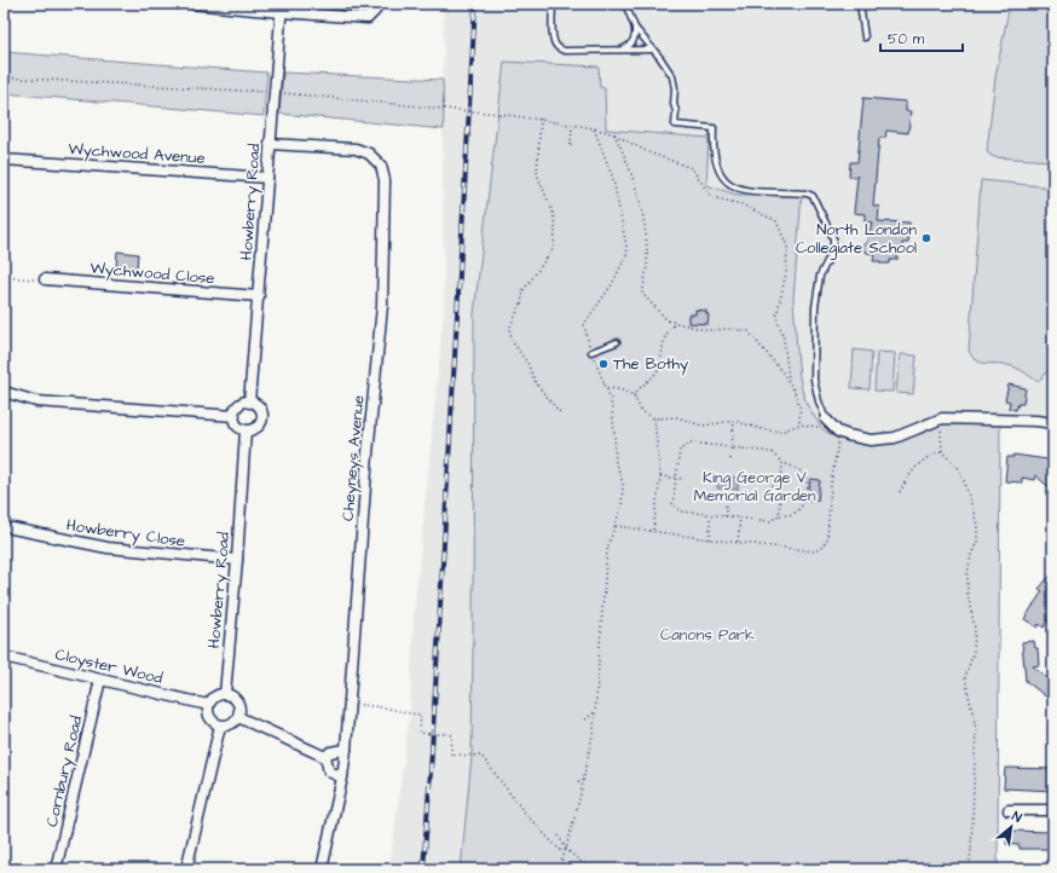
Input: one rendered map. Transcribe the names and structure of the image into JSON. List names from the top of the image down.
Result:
{
  "streets": {
    "street": [
      "Wychwood Avenue",
      "Howberry Road",
      "Wychwood Close",
      "Cheyneys Avenue",
      "Howberry Close",
      "Cloyster Wood",
      "Cornbury Road"
    ]
  },
  "crossings": [
    ["Wychwood Avenue", "Howberry Road"],
    ["Howberry Road", "Wychwood Close"],
    ["Howberry Road", "Cheyneys Avenue"],
    ["Howberry Road", "Howberry Close"],
    ["Howberry Road", "Cloyster Wood"],
    ["Cloyster Wood", "Cornbury Road"]
  ],
  "parks": ["King George V Memorial Garden", "Canons Park"],
  "places": ["North London Collegiate School", "The Bothy"],
  "scale_bar": "50 m",
  "north": "top right"
}
